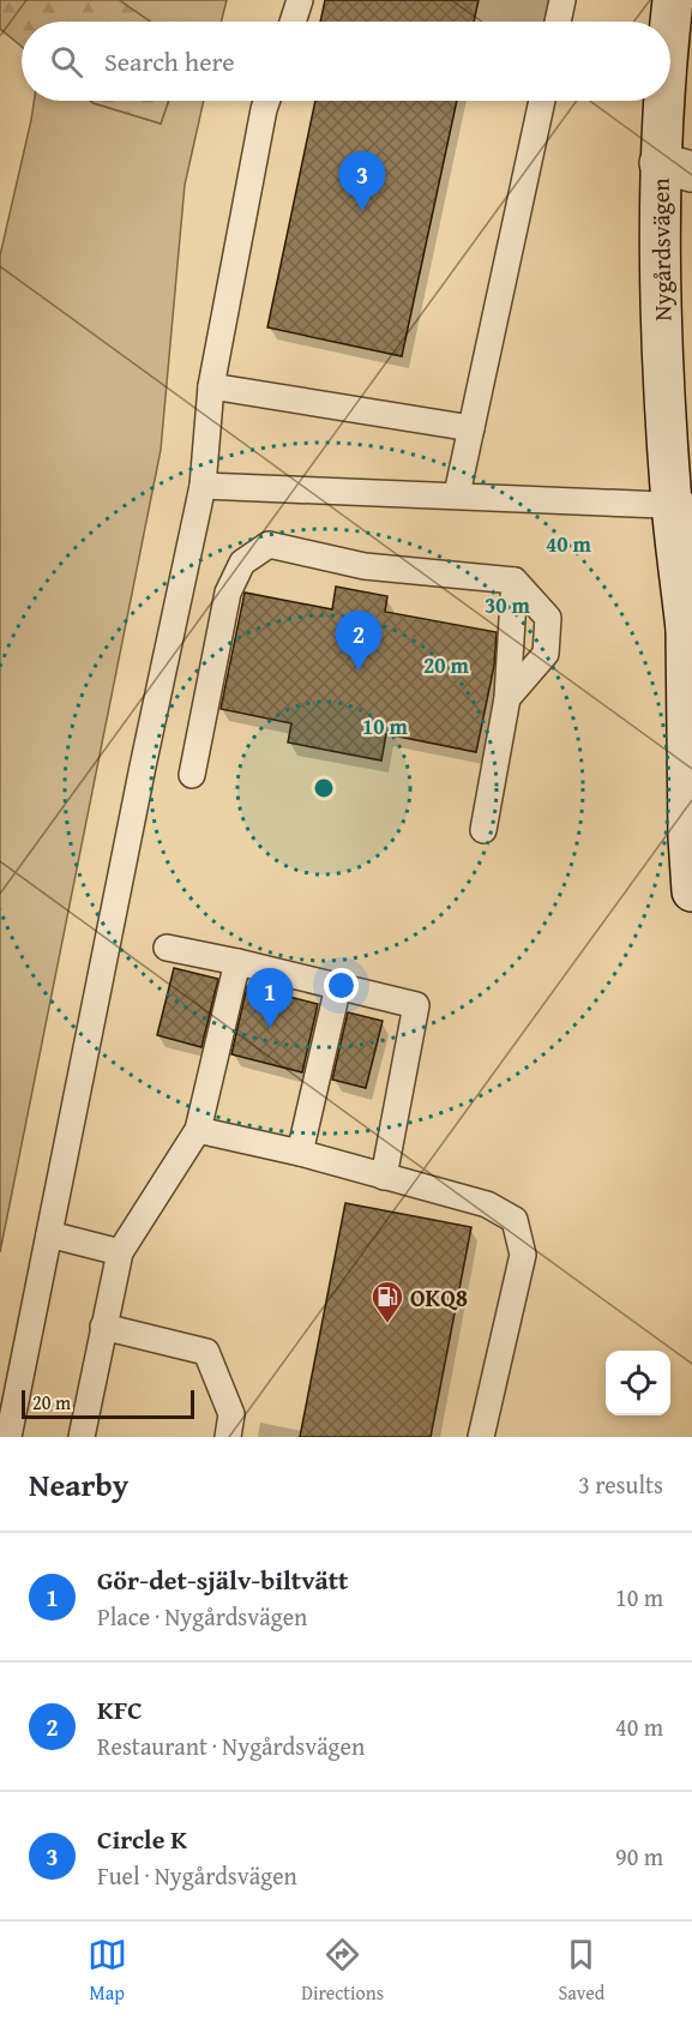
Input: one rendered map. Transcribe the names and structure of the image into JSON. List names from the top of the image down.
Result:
{
  "streets": {
    "street": ["Nygårdsvägen"]
  },
  "places": {
    "fuel station": ["OKQ8"]
  },
  "scale_bar": "20 m",
  "page": {
    "search": "Search here",
    "pins": ["3", "2", "1"],
    "scale": "20 m",
    "heading": ["Nearby", "3 results"],
    "list": [
      {
        "mark": "1",
        "name": "Gör-det-själv-biltvätt",
        "note": "Place · Nygårdsvägen",
        "value": "10 m"
      },
      {
        "mark": "2",
        "name": "KFC",
        "note": "Restaurant · Nygårdsvägen",
        "value": "40 m"
      },
      {
        "mark": "3",
        "name": "Circle K",
        "note": "Fuel · Nygårdsvägen",
        "value": "90 m"
      }
    ],
    "nav": ["Map", "Directions", "Saved"]
  },
  "rings": [
    "40 m",
    "30 m",
    "20 m",
    "10 m"
  ]
}
